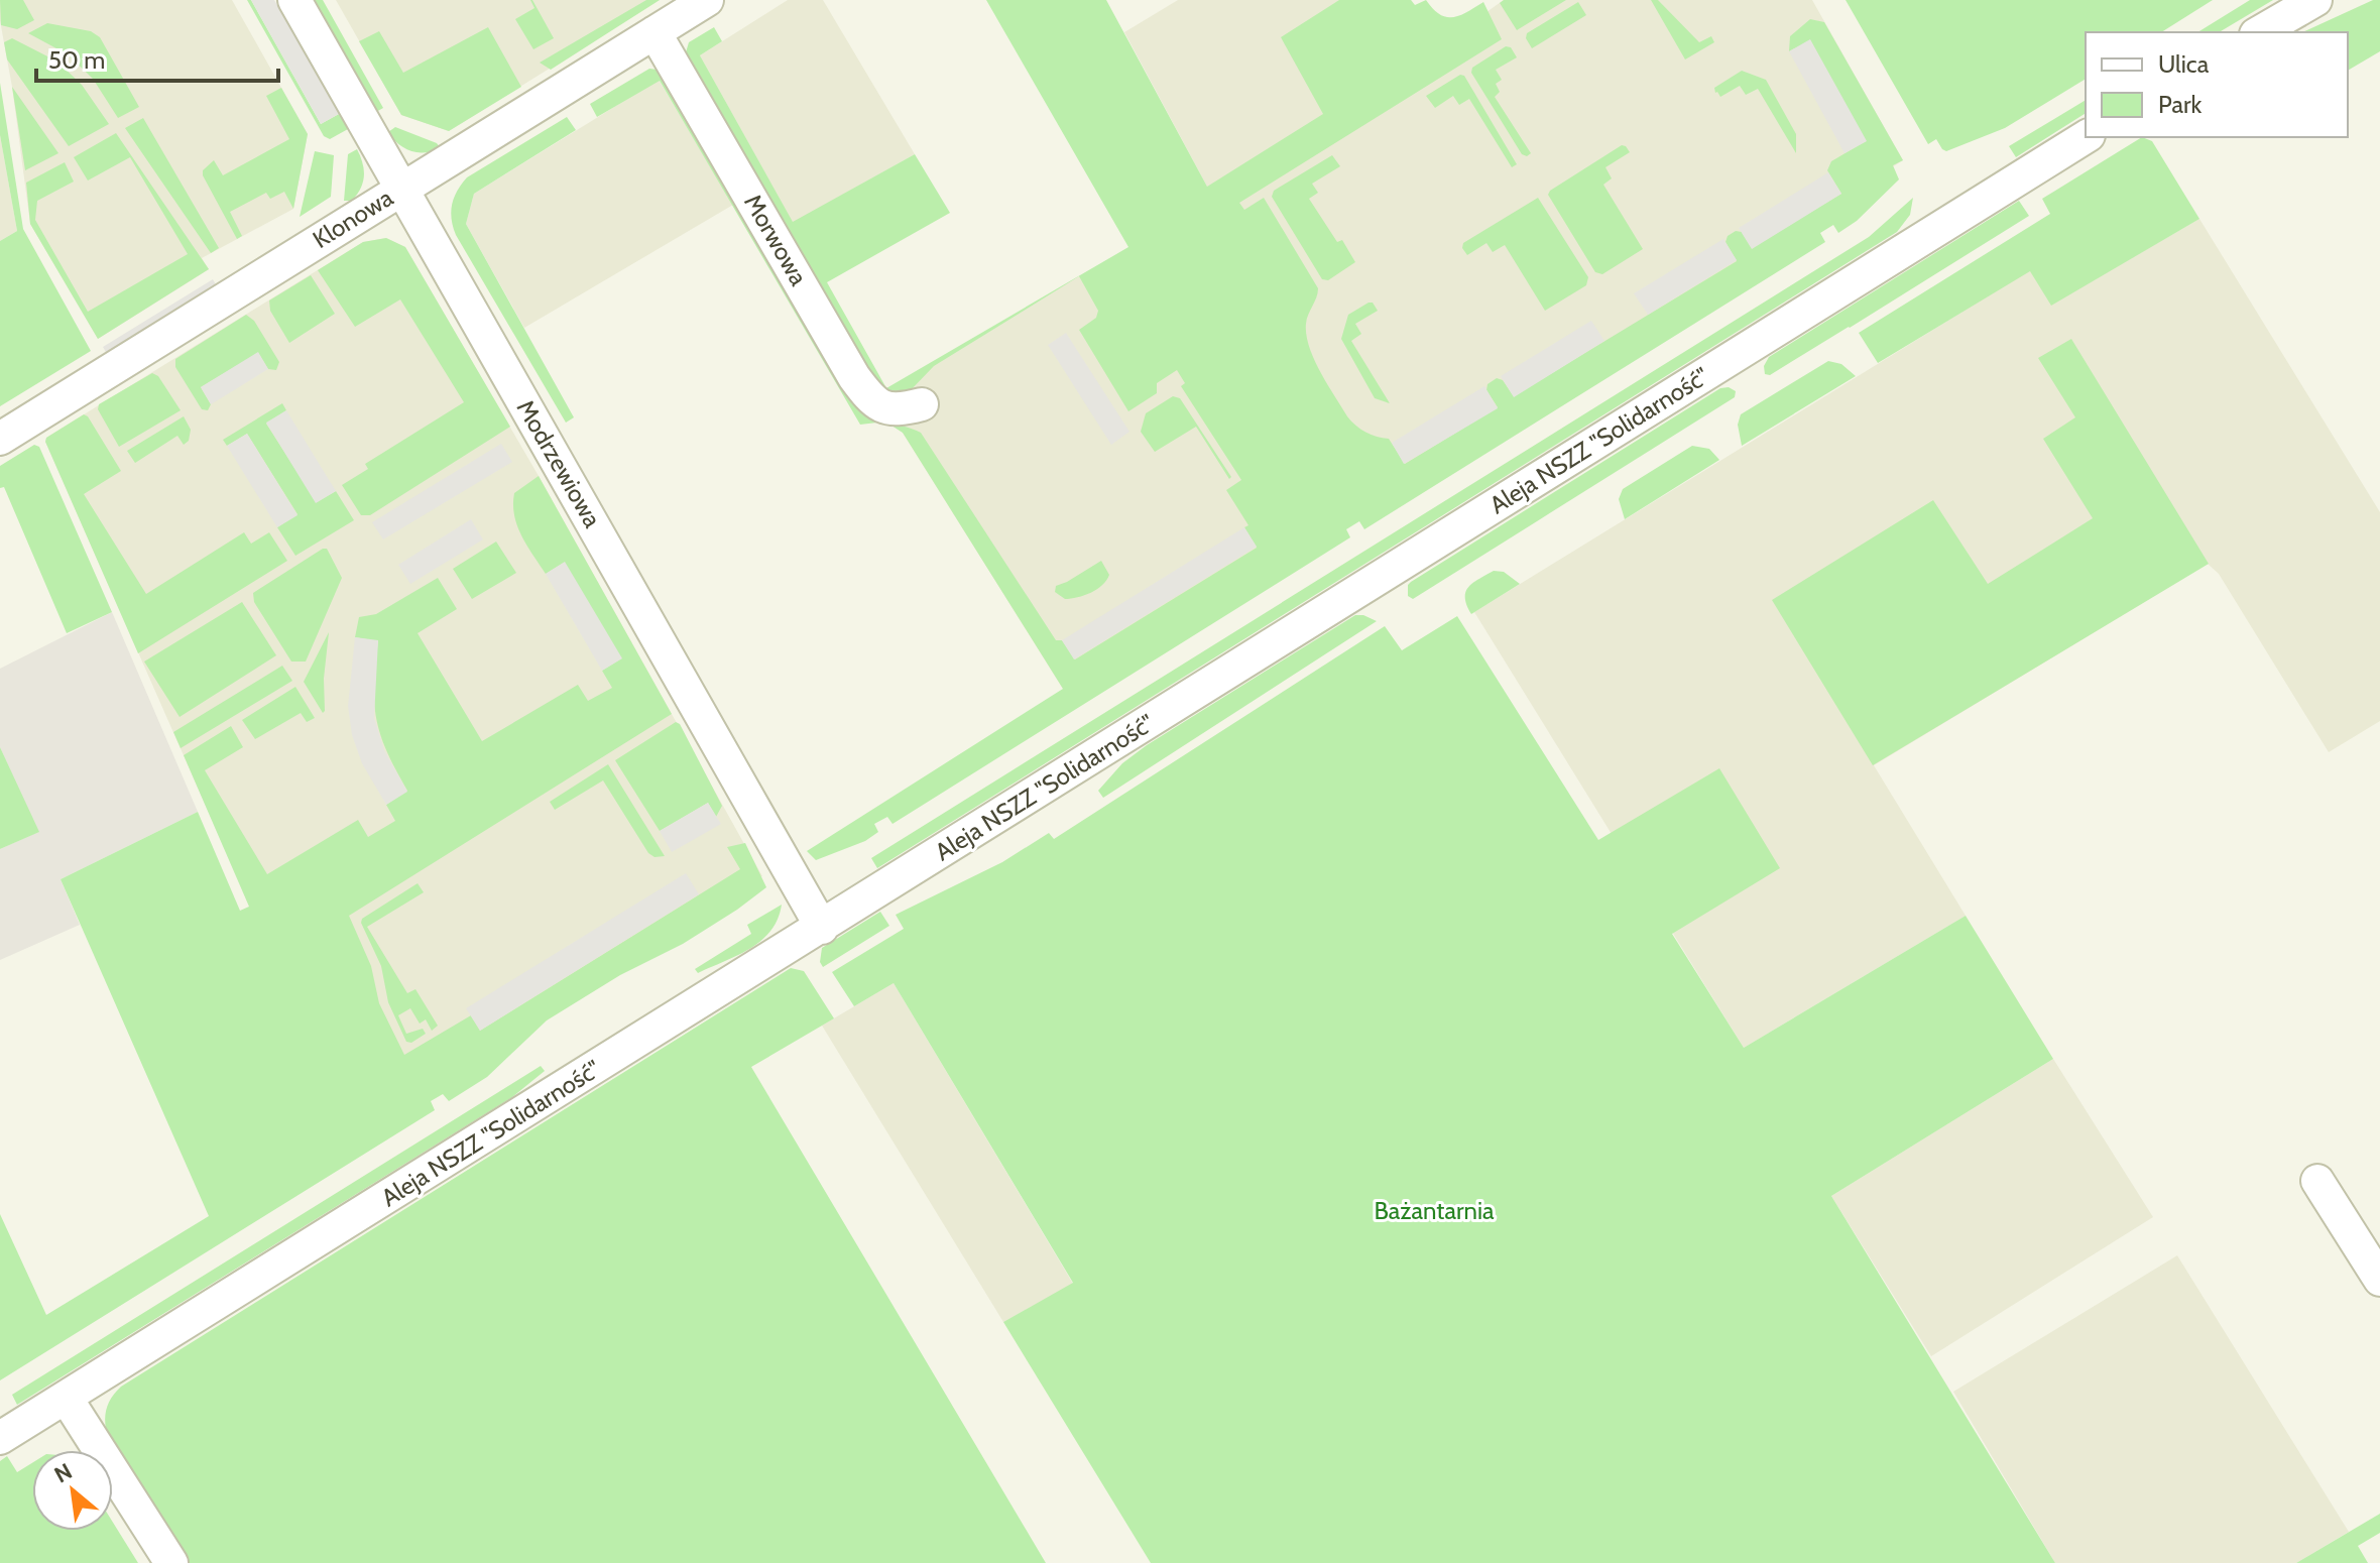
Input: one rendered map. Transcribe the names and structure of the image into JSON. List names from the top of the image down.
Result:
{
  "streets": {
    "street": [
      "Klonowa",
      "Morwowa",
      "Aleja NSZZ \"Solidarność\"",
      "Modrzewiowa"
    ]
  },
  "crossings": [
    ["Klonowa", "Morwowa"],
    ["Klonowa", "Modrzewiowa"],
    ["Aleja NSZZ \"Solidarność\"", "Modrzewiowa"]
  ],
  "parks": ["Bażantarnia"],
  "legend": ["Ulica", "Park"],
  "scale_bar": "50 m",
  "north": "top left"
}
